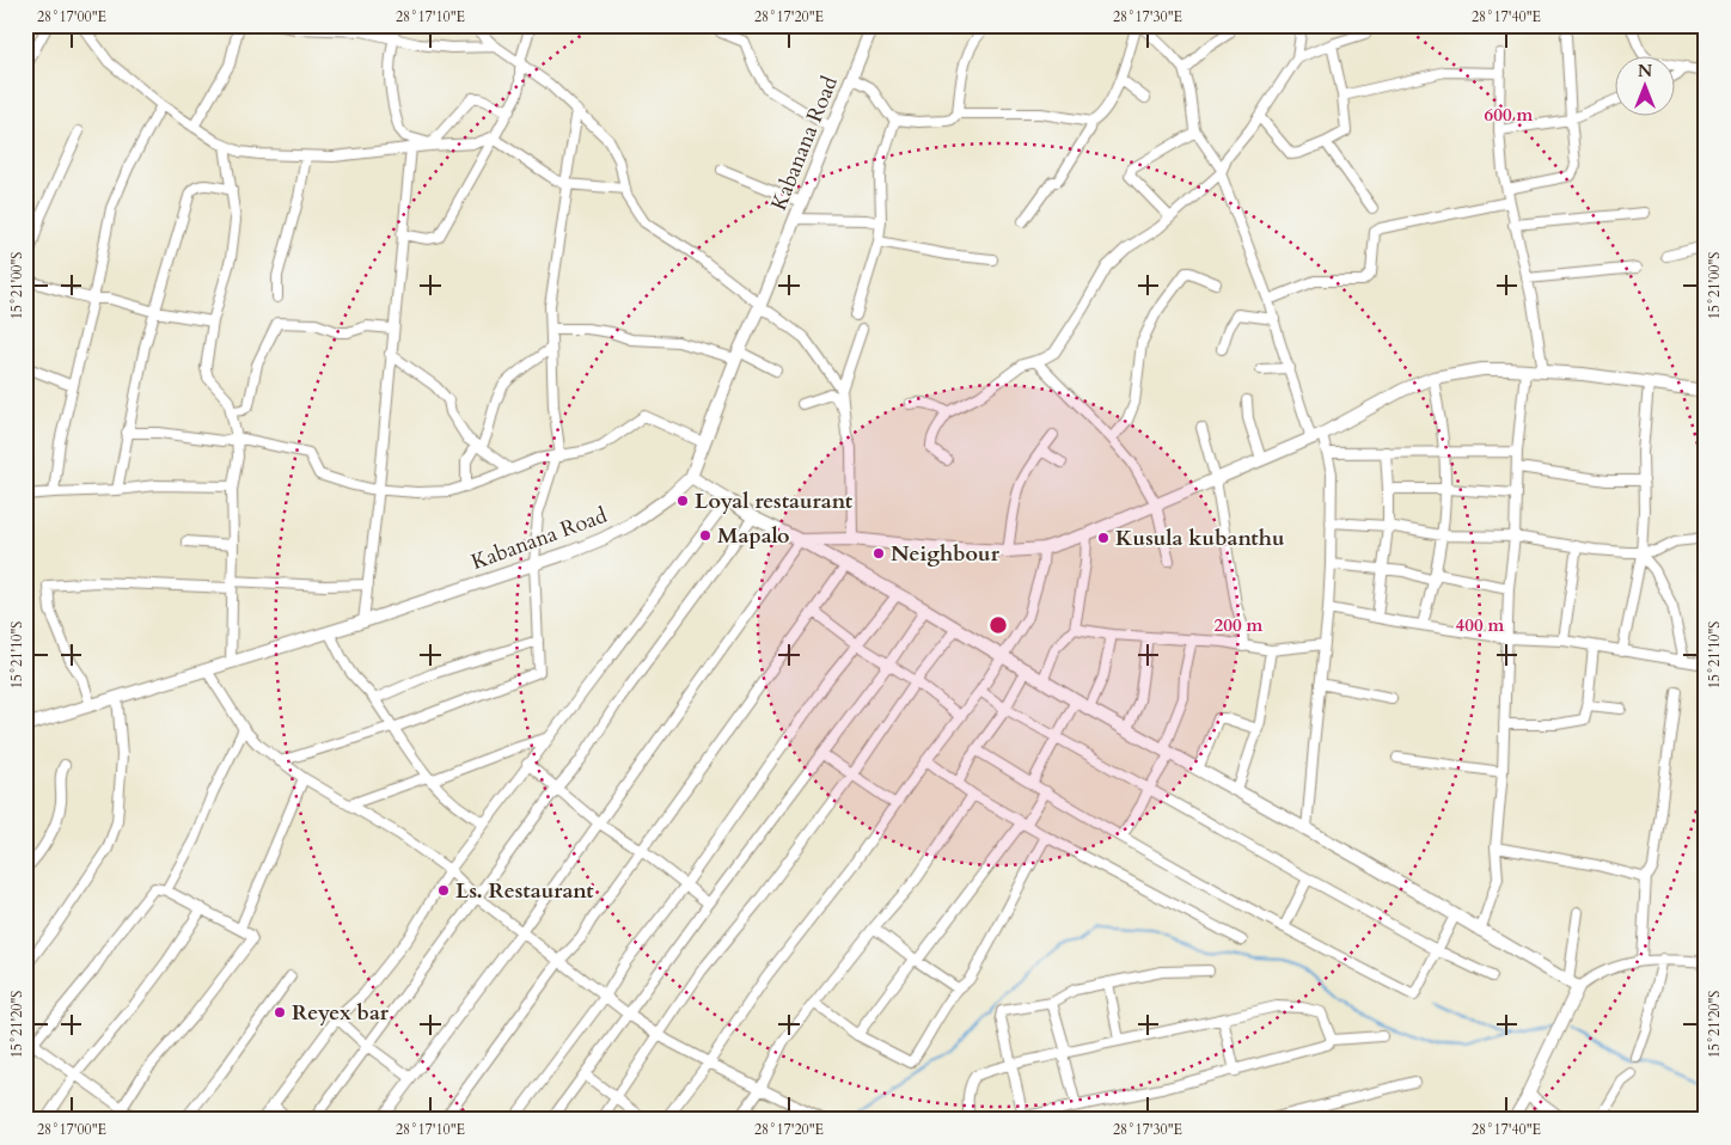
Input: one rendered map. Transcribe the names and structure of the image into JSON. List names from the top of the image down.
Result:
{
  "streets": {
    "street": ["Kabanana Road"]
  },
  "places": [
    "Loyal restaurant",
    "Mapalo",
    "Kusula kubanthu",
    "Neighbour",
    "Ls. Restaurant",
    "Reyex bar"
  ],
  "north": "top",
  "coordinates": [
    "28°17'00\"E",
    "28°17'10\"E",
    "28°17'20\"E",
    "28°17'30\"E",
    "28°17'40\"E",
    "15°21'00\"S",
    "15°21'10\"S",
    "15°21'20\"S"
  ],
  "rings": ["600 m", "200 m", "400 m"]
}
